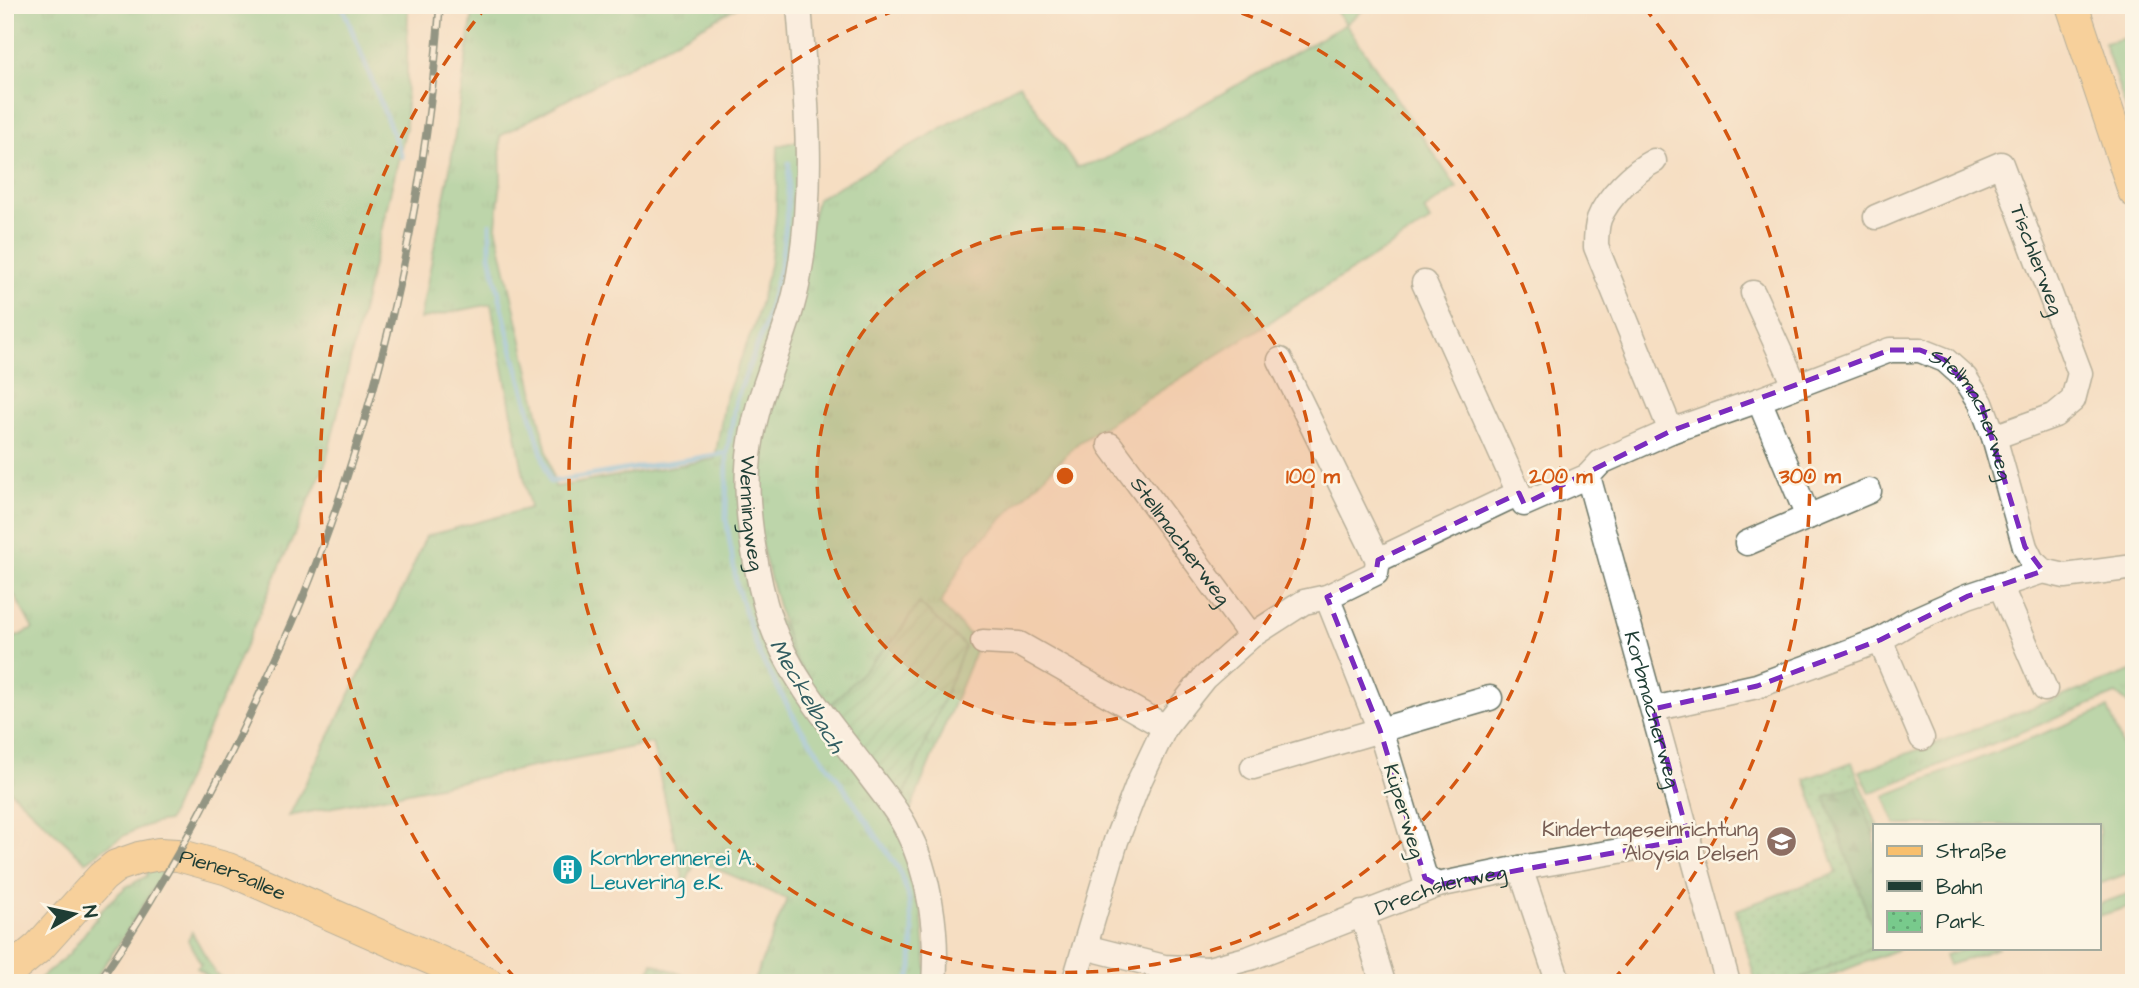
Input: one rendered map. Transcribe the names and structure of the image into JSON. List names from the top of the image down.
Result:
{
  "streets": {
    "main road": ["Pienersallee"],
    "street": [
      "Tischlerweg",
      "Stellmacherweg",
      "Wenningweg",
      "Korbmacherweg",
      "Küperweg",
      "Drechslerweg"
    ]
  },
  "crossings": [
    ["Tischlerweg", "Stellmacherweg"],
    ["Stellmacherweg", "Korbmacherweg"],
    ["Stellmacherweg", "Küperweg"],
    ["Korbmacherweg", "Drechslerweg"],
    ["Küperweg", "Drechslerweg"]
  ],
  "water": ["Meckelbach"],
  "places": {
    "school or university": ["Kindertageseinrichtung Aloysia Delsen"],
    "building": ["Kornbrennerei A. Leuvering e.K."]
  },
  "legend": ["Straße", "Bahn", "Park"],
  "north": "right",
  "rings": ["100 m", "200 m", "300 m"]
}
